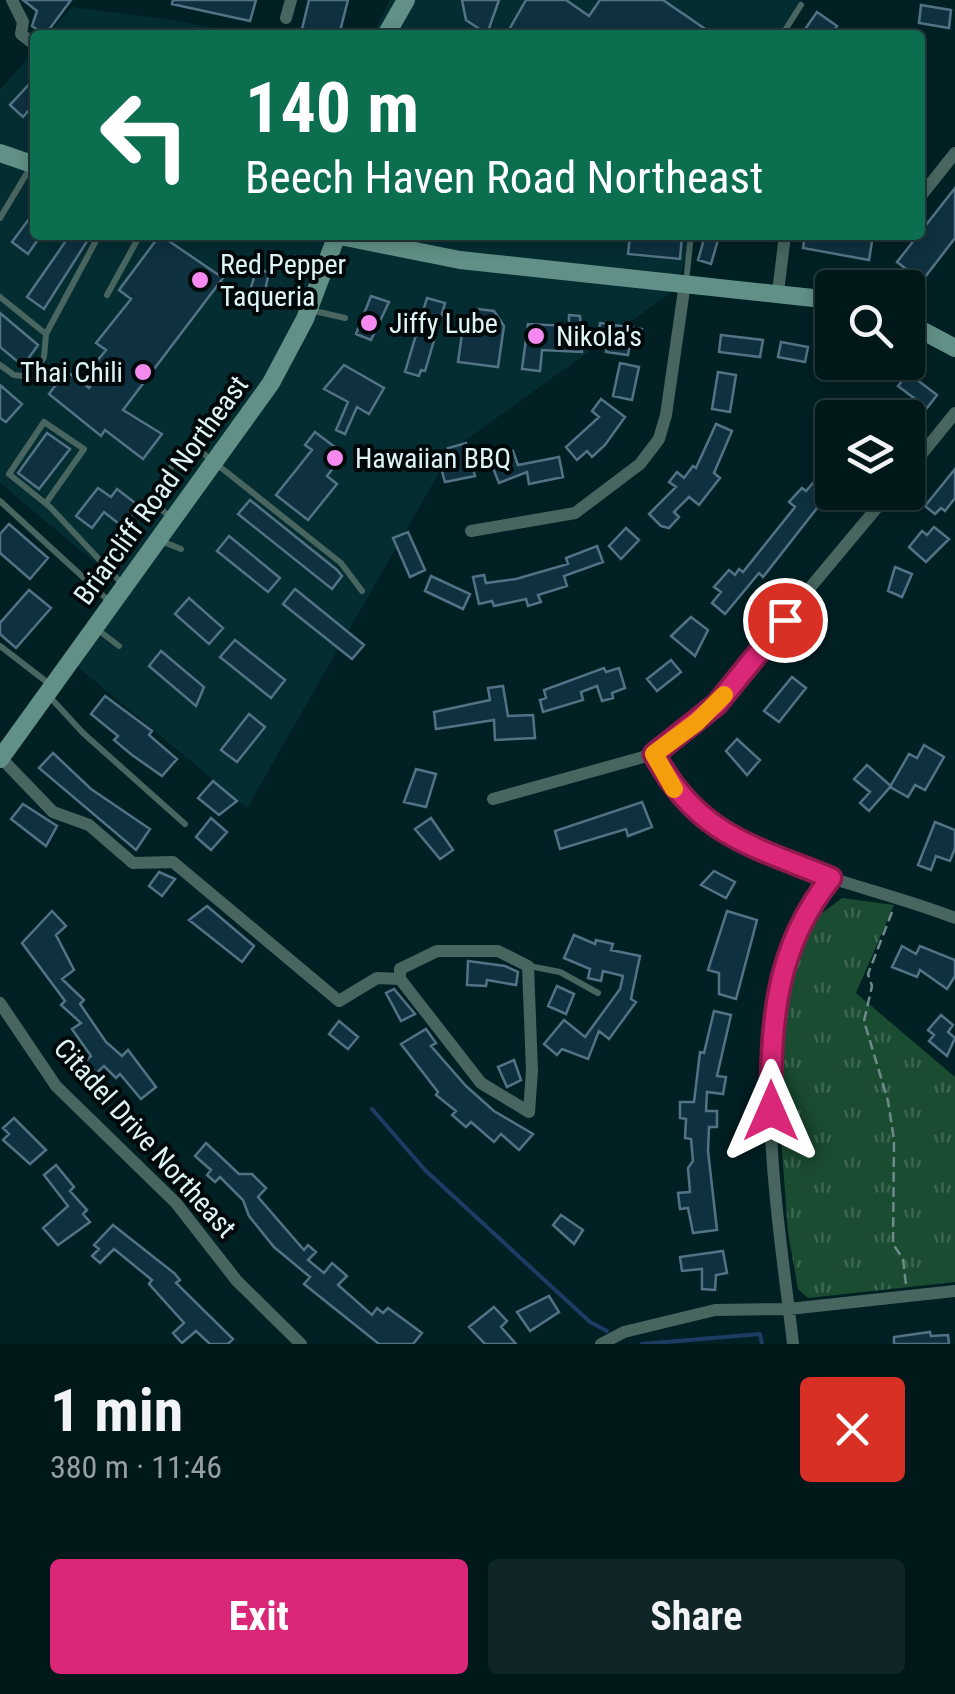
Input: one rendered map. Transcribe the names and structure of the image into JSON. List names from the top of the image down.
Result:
{
  "streets": {
    "main road": ["Briarcliff Road Northeast"],
    "street": ["Citadel Drive Northeast"]
  },
  "places": [
    "Red Pepper Taqueria",
    "Jiffy Lube",
    "Nikola's",
    "Thai Chili",
    "Hawaiian BBQ"
  ],
  "page": {
    "turn": ["140 m", "Beech Haven Road Northeast"],
    "heading": ["1 min", "380 m · 11:46"],
    "buttons": ["Exit", "Share"]
  }
}
